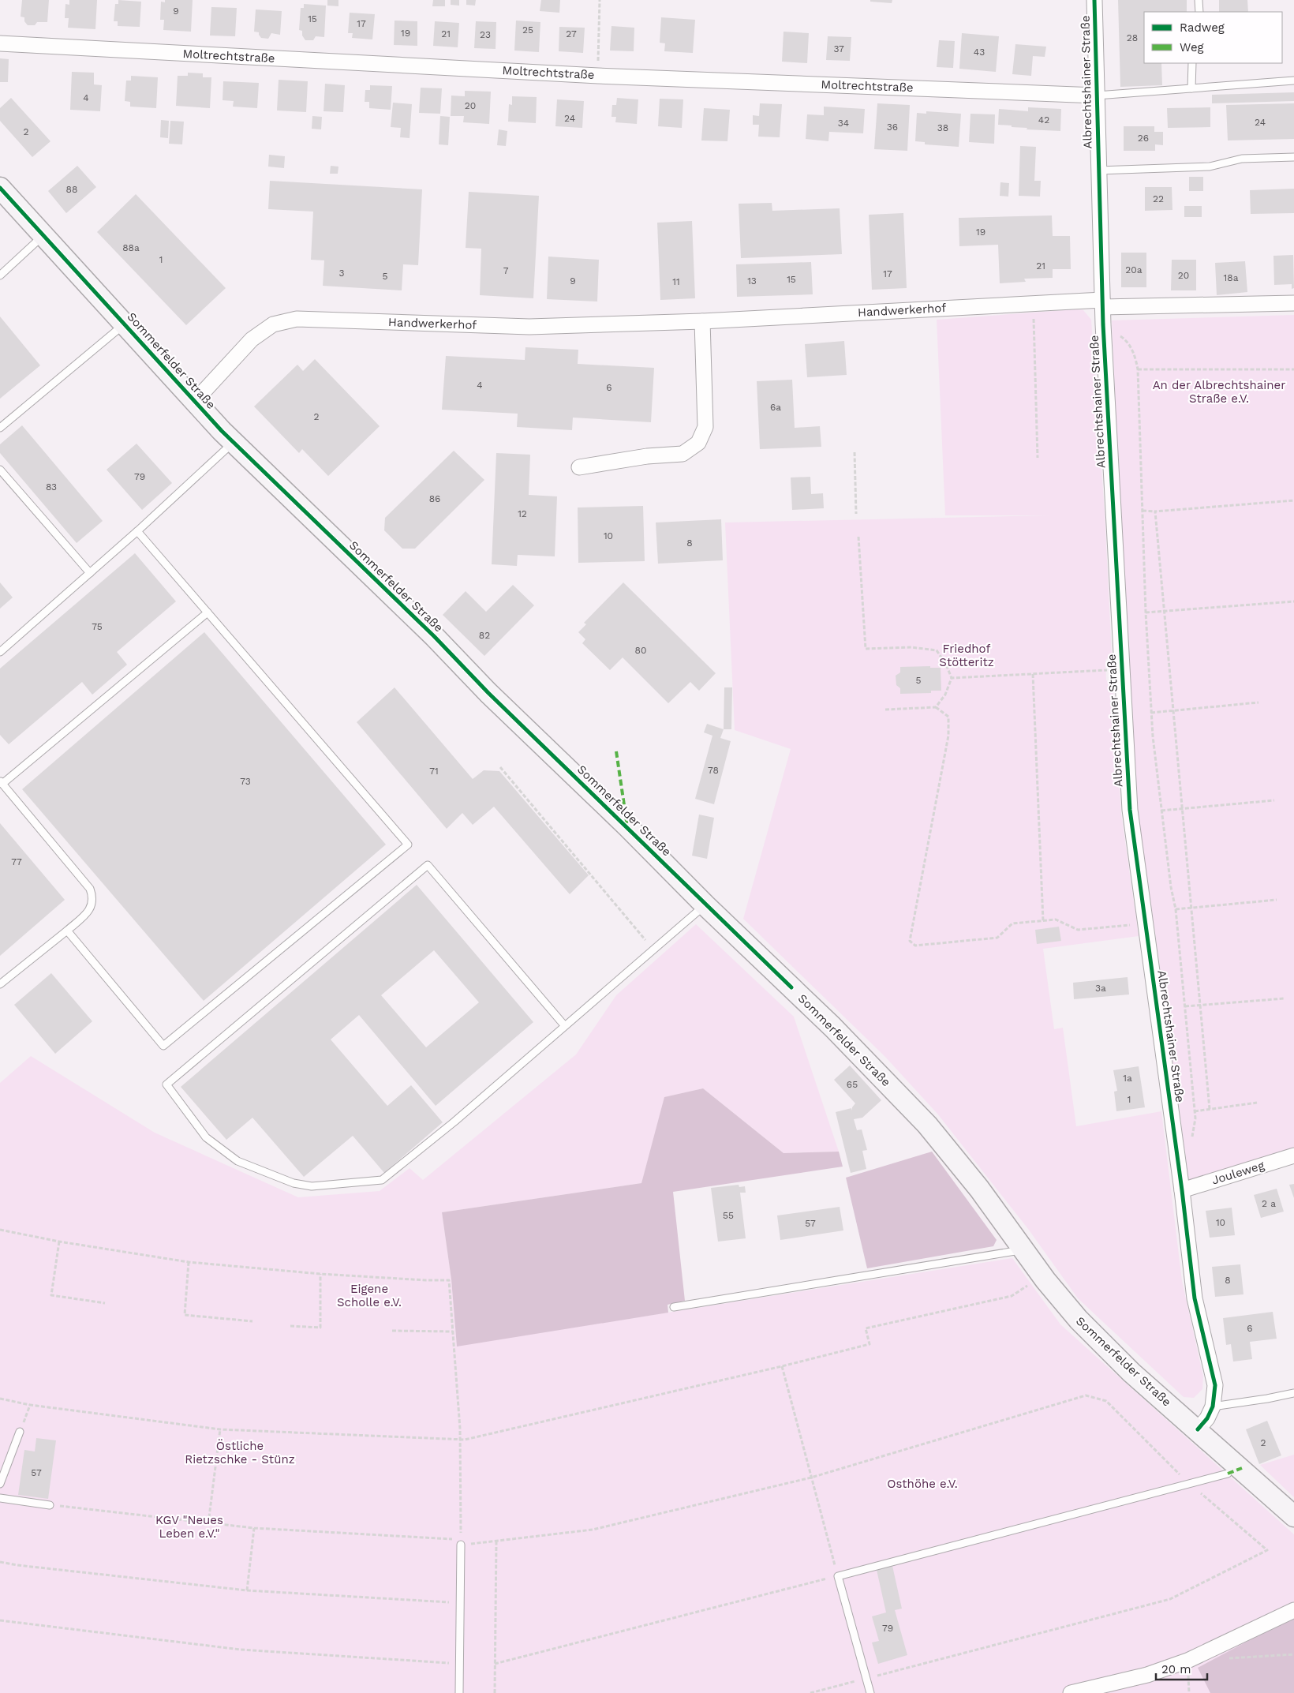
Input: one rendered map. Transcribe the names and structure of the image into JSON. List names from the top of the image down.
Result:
{
  "streets": {
    "main road": ["Sommerfelder Straße"],
    "street": [
      "Moltrechtstraße",
      "Albrechtshainer Straße",
      "Handwerkerhof",
      "Jouleweg"
    ]
  },
  "crossings": [
    ["Moltrechtstraße", "Albrechtshainer Straße"],
    ["Albrechtshainer Straße", "Handwerkerhof"],
    ["Albrechtshainer Straße", "Sommerfelder Straße"],
    ["Albrechtshainer Straße", "Jouleweg"],
    ["Handwerkerhof", "Sommerfelder Straße"]
  ],
  "parks": [
    "An der Albrechtshainer Straße e.V.",
    "Friedhof Stötteritz",
    "Eigene Scholle e.V.",
    "Östliche Rietzschke - Stünz",
    "Osthöhe e.V.",
    "KGV \"Neues Leben e.V.\""
  ],
  "house_numbers": [
    "9",
    "15",
    "17",
    "25",
    "19",
    "21",
    "27",
    "23",
    "28",
    "37",
    "43",
    "4",
    "20",
    "24",
    "42",
    "24",
    "34",
    "36",
    "38",
    "2",
    "26",
    "88",
    "22",
    "19",
    "88a",
    "1",
    "21",
    "20a",
    "7",
    "3",
    "17",
    "20",
    "5",
    "18a",
    "15",
    "9",
    "13",
    "11",
    "4",
    "6",
    "6a",
    "2",
    "79",
    "83",
    "86",
    "12",
    "10",
    "8",
    "75",
    "82",
    "80",
    "5",
    "78",
    "71",
    "73",
    "77",
    "3a",
    "1a",
    "65",
    "1",
    "2 a",
    "55",
    "10",
    "57",
    "8",
    "6",
    "2",
    "57",
    "79"
  ],
  "legend": ["Radweg", "Weg"],
  "scale_bar": "20 m"
}
